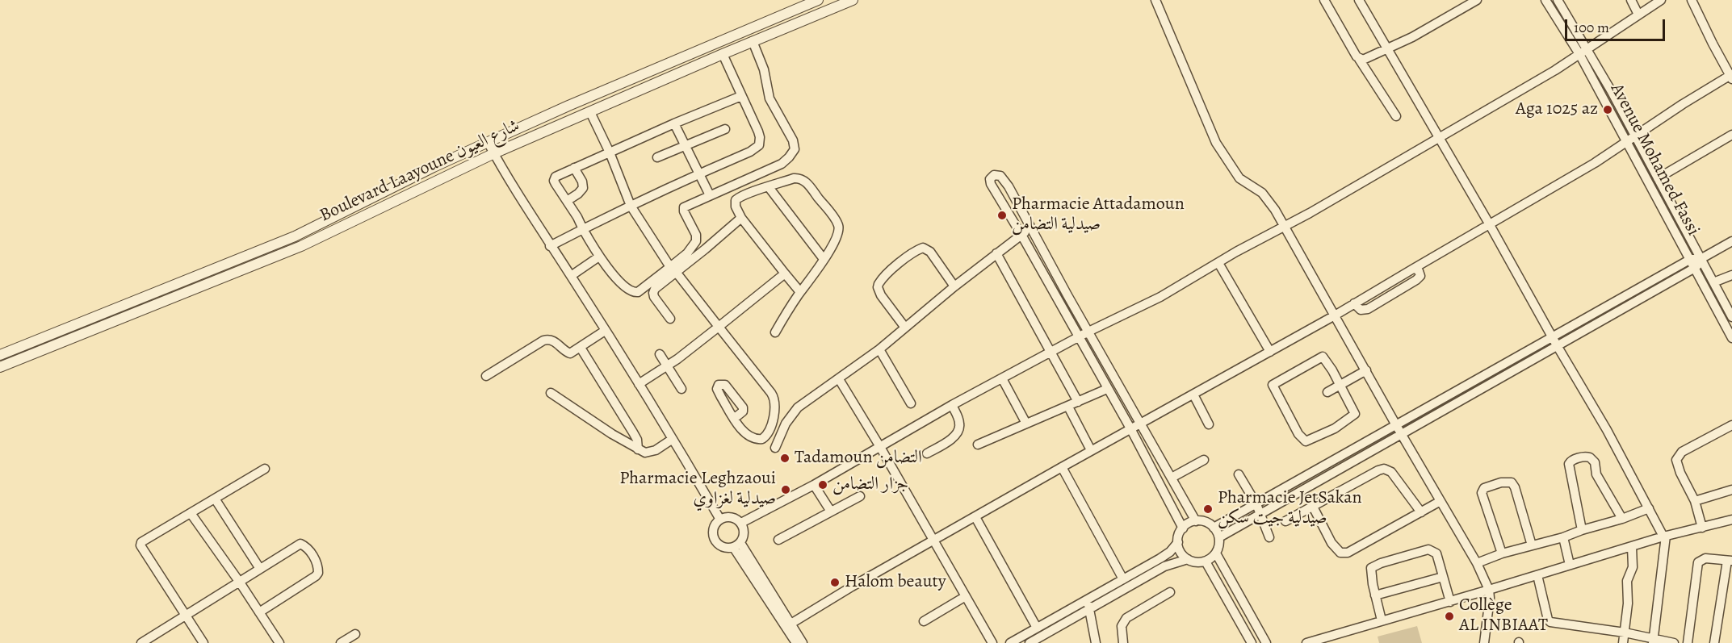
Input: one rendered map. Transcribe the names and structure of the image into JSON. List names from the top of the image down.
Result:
{
  "streets": {
    "street": ["Avenue Mohamed Fassi", "Boulevard Laayoune شارع العيون"]
  },
  "places": [
    "Aga 1025 az",
    "Pharmacie Attadamoun صيدلية التضامن",
    "Tadamoun التضامن",
    "جزار التضامن",
    "Pharmacie Leghzaoui صيدلية لغزاوي",
    "Pharmacie JetSakan صيدلية جيت سكن",
    "Halom beauty",
    "Collège AL INBIAAT"
  ],
  "scale_bar": "100 m"
}
